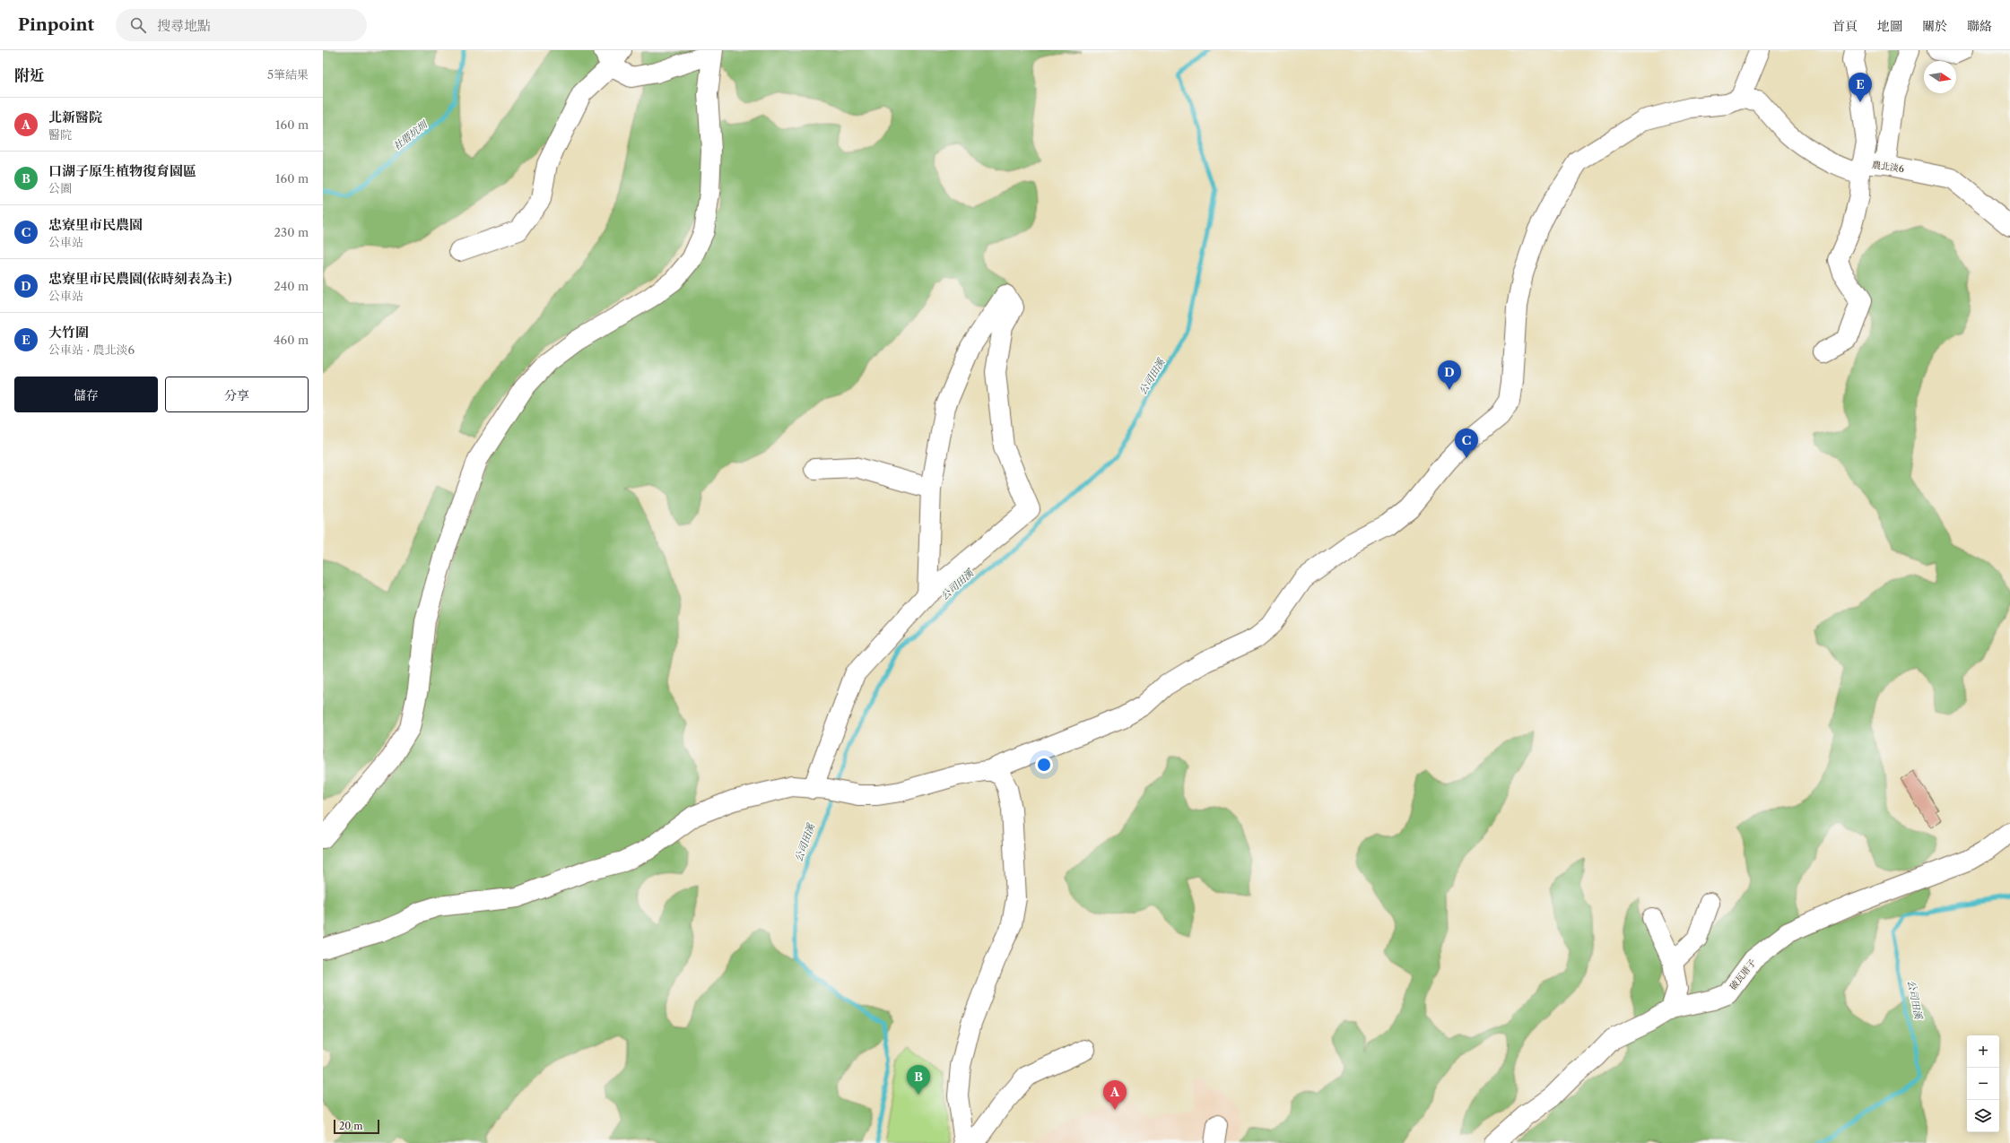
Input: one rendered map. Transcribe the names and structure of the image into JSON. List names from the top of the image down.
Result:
{
  "streets": {
    "street": ["農北淡6", "破瓦厝子"]
  },
  "water": ["社厝坑圳", "公司田溪"],
  "scale_bar": "20 m",
  "north": "right",
  "page": {
    "header": "Pinpoint",
    "search": "搜尋地點",
    "nav": [
      "首頁",
      "地圖",
      "關於",
      "聯絡"
    ],
    "heading": ["附近", "5筆結果"],
    "pins": [
      "E",
      "D",
      "C",
      "B",
      "A"
    ],
    "list": [
      {
        "mark": "A",
        "name": "北新醫院",
        "note": "醫院",
        "value": "160 m"
      },
      {
        "mark": "B",
        "name": "口湖子原生植物復育園區",
        "note": "公園",
        "value": "160 m"
      },
      {
        "mark": "C",
        "name": "忠寮里市民農園",
        "note": "公車站",
        "value": "230 m"
      },
      {
        "mark": "D",
        "name": "忠寮里市民農園(依時刻表為主)",
        "note": "公車站",
        "value": "240 m"
      },
      {
        "mark": "E",
        "name": "大竹圍",
        "note": "公車站 · 農北淡6",
        "value": "460 m"
      }
    ],
    "buttons": ["儲存", "分享"],
    "map_buttons": ["+", "−"],
    "scale": "20 m"
  }
}
